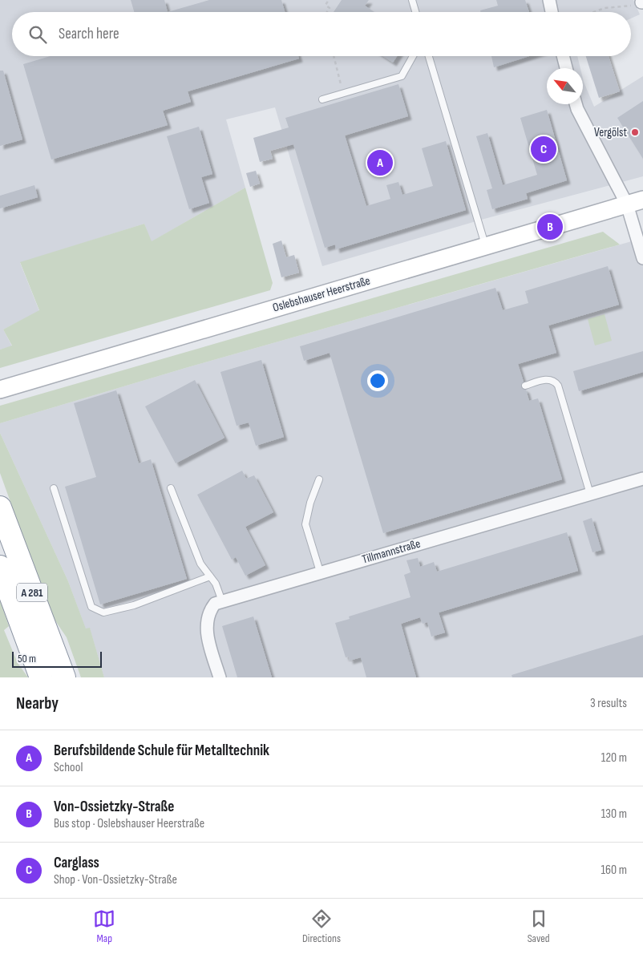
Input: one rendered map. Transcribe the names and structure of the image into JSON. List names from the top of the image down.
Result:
{
  "streets": {
    "highway": ["A 281"],
    "main road": ["Oslebshauser Heerstraße"],
    "street": ["Tillmannstraße"]
  },
  "places": ["Vergölst"],
  "scale_bar": "50 m",
  "north": "top left",
  "page": {
    "search": "Search here",
    "pins": ["C", "A", "B"],
    "scale": "50 m",
    "heading": ["Nearby", "3 results"],
    "list": [
      {
        "mark": "A",
        "name": "Berufsbildende Schule für Metalltechnik",
        "note": "School",
        "value": "120 m"
      },
      {
        "mark": "B",
        "name": "Von-Ossietzky-Straße",
        "note": "Bus stop · Oslebshauser Heerstraße",
        "value": "130 m"
      },
      {
        "mark": "C",
        "name": "Carglass",
        "note": "Shop · Von-Ossietzky-Straße",
        "value": "160 m"
      }
    ],
    "nav": ["Map", "Directions", "Saved"]
  }
}
